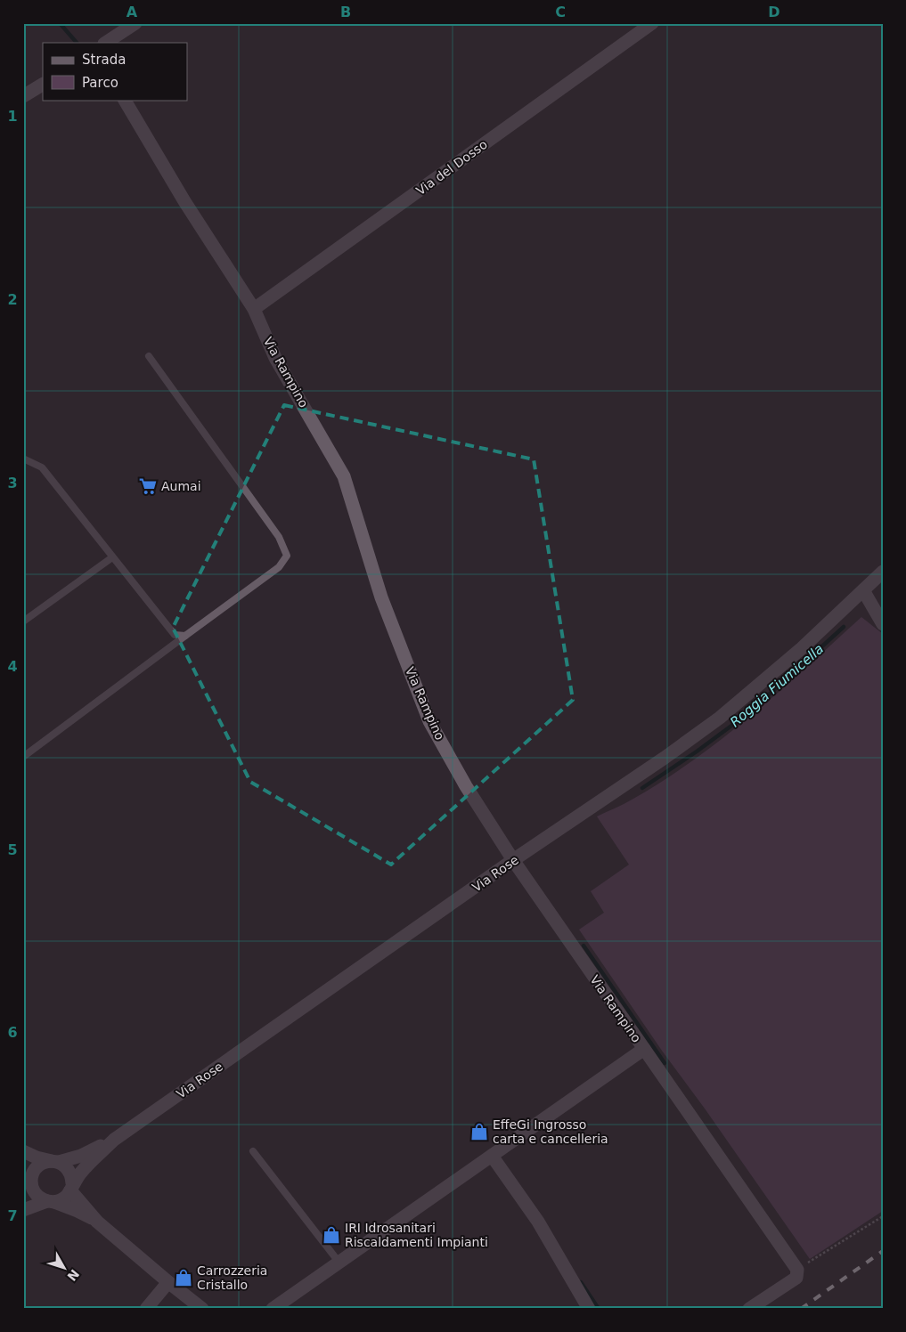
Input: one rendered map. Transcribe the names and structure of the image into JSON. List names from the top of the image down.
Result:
{
  "streets": {
    "street": ["Via del Dosso", "Via Rampino", "Via Rose"]
  },
  "crossings": [
    ["Via del Dosso", "Via Rampino"],
    ["Via Rampino", "Via Rose"]
  ],
  "water": ["Roggia Fiumicella"],
  "places": {
    "supermarket": ["Aumai"],
    "shop": ["EffeGi Ingrosso carta e cancelleria", "IRI Idrosanitari Riscaldamenti Impianti", "Carrozzeria Cristallo"]
  },
  "legend": ["Strada", "Parco"],
  "north": "bottom right",
  "grid": {
    "columns": [
      "A",
      "B",
      "C",
      "D"
    ],
    "rows": [
      "1",
      "2",
      "3",
      "4",
      "5",
      "6",
      "7"
    ]
  }
}
